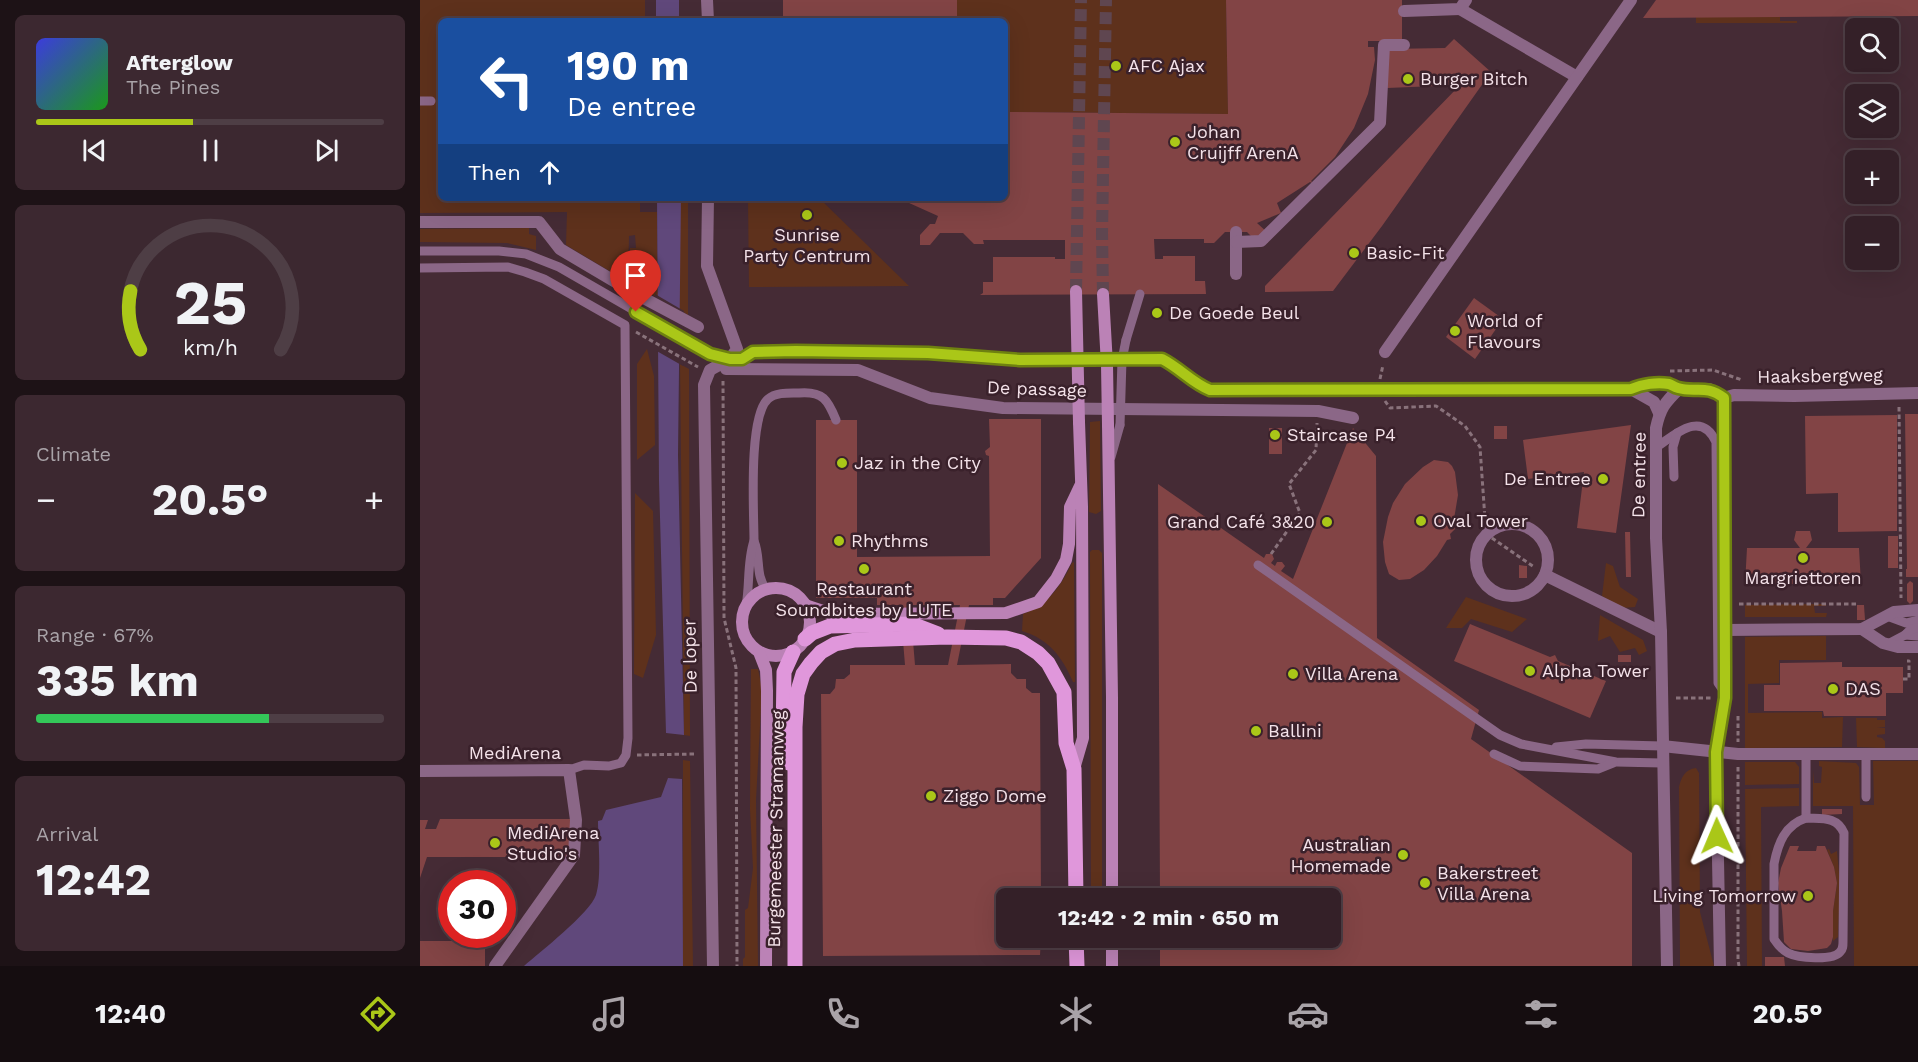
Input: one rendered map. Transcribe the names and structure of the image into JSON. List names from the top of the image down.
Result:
{
  "streets": {
    "main road": ["Burgemeester Stramanweg"],
    "street": [
      "Haaksbergweg",
      "De passage",
      "De entree",
      "De loper",
      "MediArena"
    ]
  },
  "crossings": [
    ["De passage", "De entree"],
    ["De passage", "De loper"]
  ],
  "places": [
    "AFC Ajax",
    "Burger Bitch",
    "Johan Cruijff ArenA",
    "Sunrise Party Centrum",
    "Basic-Fit",
    "De Goede Beul",
    "World of Flavours",
    "Staircase P4",
    "Jaz in the City",
    "De Entree",
    "Oval Tower",
    "Grand Café 3&20",
    "Rhythms",
    "Margriettoren",
    "Restaurant Soundbites by LUTE",
    "Alpha Tower",
    "Villa Arena",
    "DAS",
    "Ballini",
    "Ziggo Dome",
    "MediArena Studio's",
    "Australian Homemade",
    "Bakerstreet Villa Arena",
    "Living Tomorrow"
  ],
  "page": {
    "map_buttons": ["+", "−"],
    "turn": ["190 m", "De entree"],
    "song": ["Afterglow", "The Pines"],
    "then": "Then",
    "tile": [
      "Climate",
      ["Range · 67%", "335 km"],
      ["Arrival", "12:42"]
    ],
    "heat": ["−", "20.5°", "+"],
    "limit": "30",
    "trip": "12:42 · 2 min · 650 m",
    "tabs": ["12:40", "20.5°"],
    "gauge": ["25", "km/h"]
  }
}
